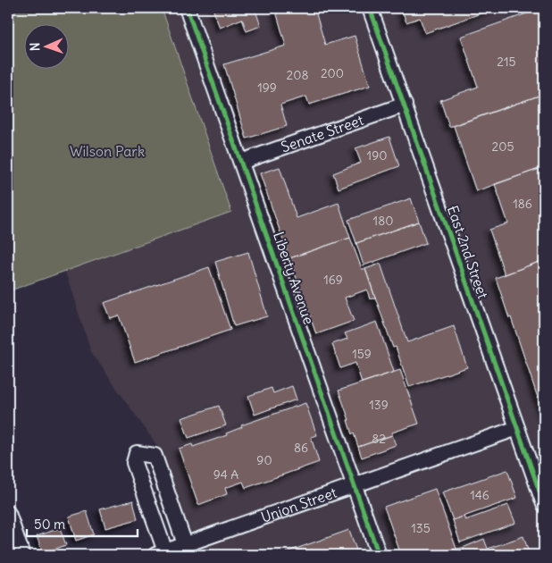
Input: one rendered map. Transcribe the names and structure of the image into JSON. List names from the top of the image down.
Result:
{
  "streets": {
    "street": [
      "Senate Street",
      "East 2nd Street",
      "Liberty Avenue",
      "Union Street"
    ]
  },
  "crossings": [
    ["Senate Street", "East 2nd Street"],
    ["Senate Street", "Liberty Avenue"],
    ["East 2nd Street", "Union Street"],
    ["Liberty Avenue", "Union Street"]
  ],
  "parks": ["Wilson Park"],
  "house_numbers": [
    "215",
    "200",
    "208",
    "199",
    "205",
    "190",
    "186",
    "180",
    "169",
    "159",
    "139",
    "82",
    "86",
    "90",
    "94 A",
    "146",
    "135"
  ],
  "scale_bar": "50 m",
  "north": "left"
}
